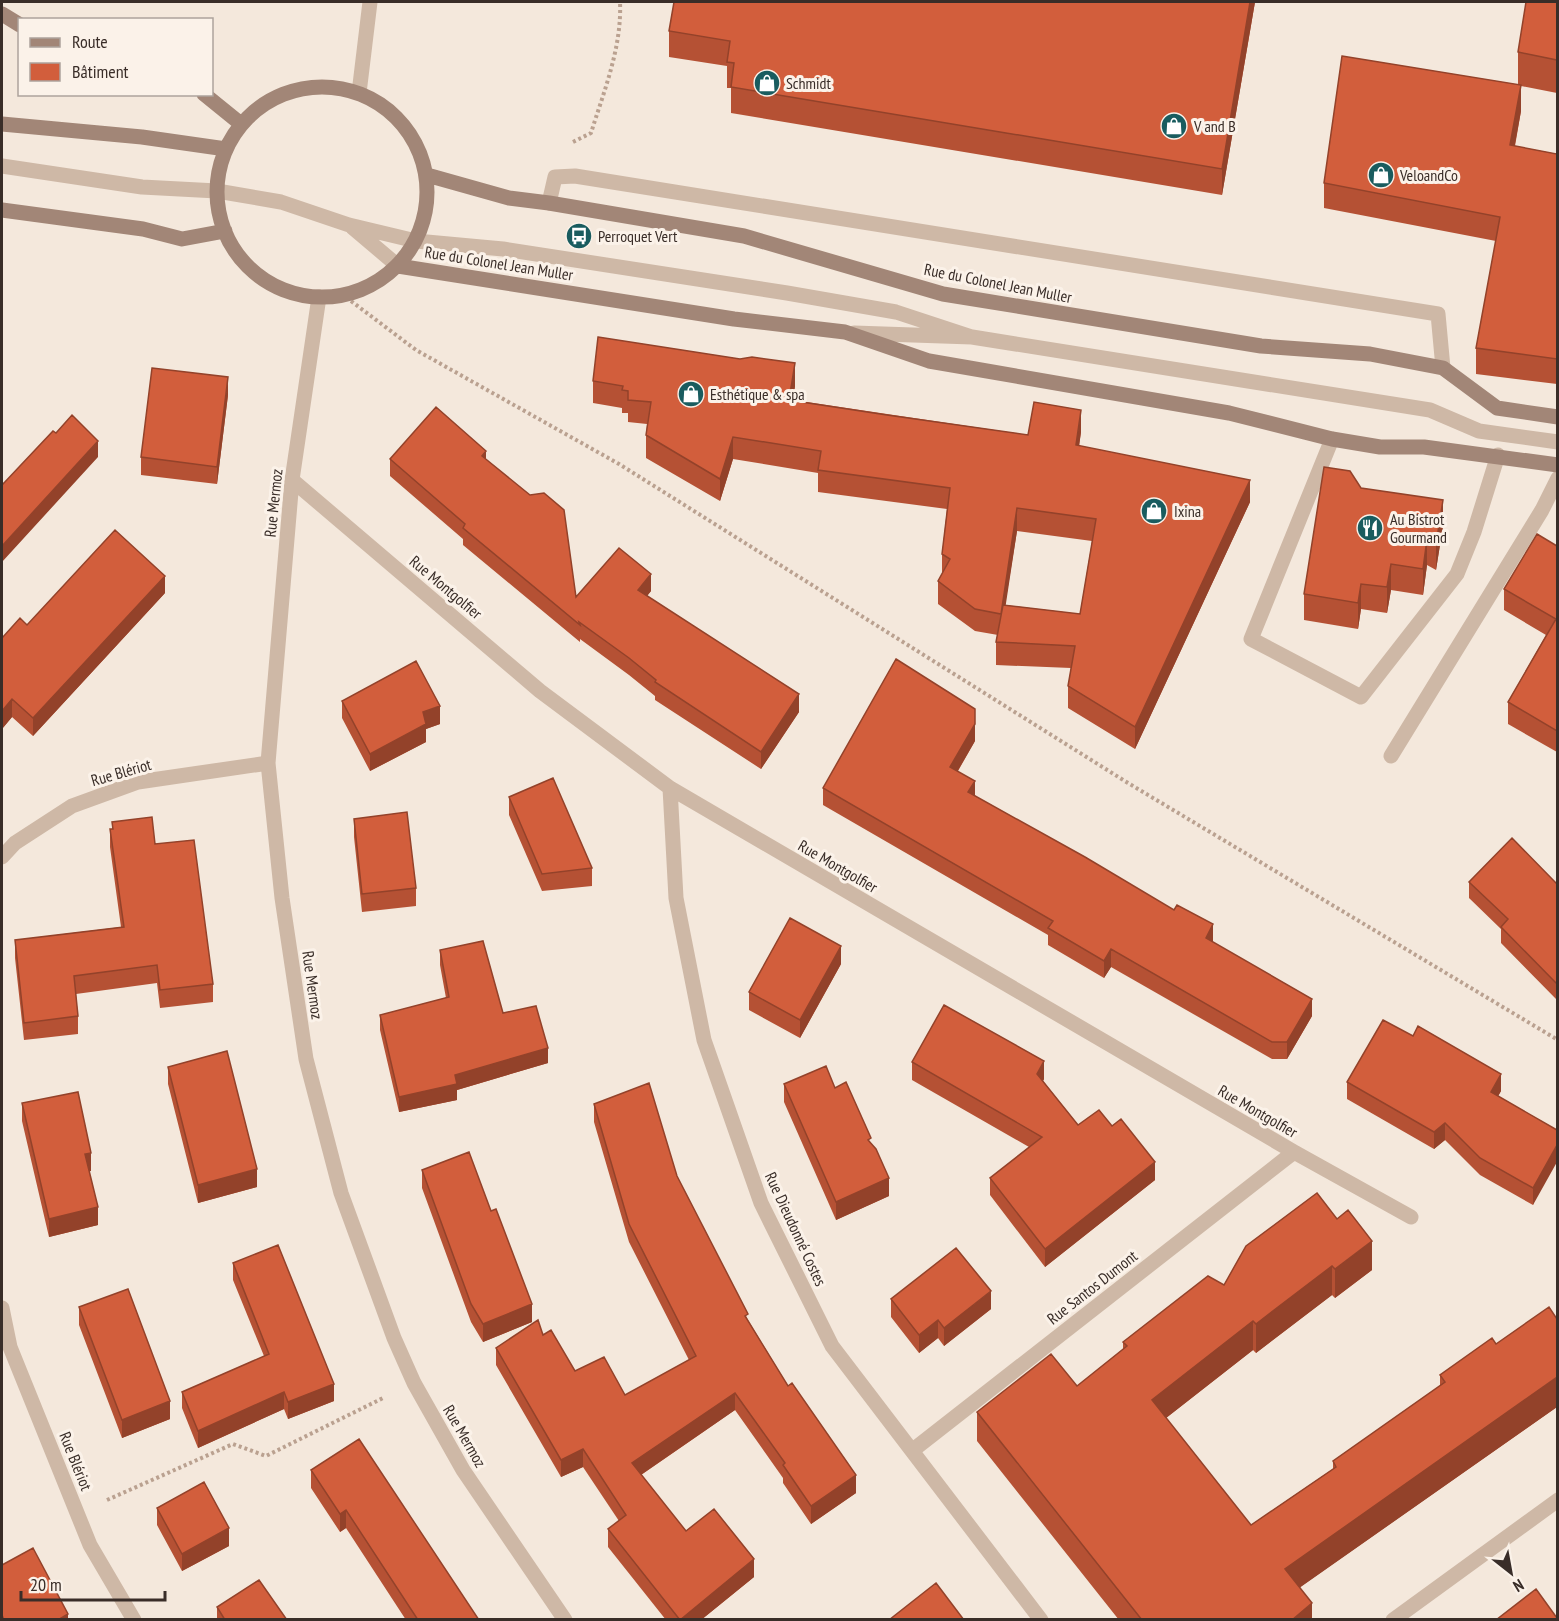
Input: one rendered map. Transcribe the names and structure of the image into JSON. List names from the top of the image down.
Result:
{
  "streets": {
    "main road": ["Rue du Colonel Jean Muller"],
    "street": [
      "Rue Mermoz",
      "Rue Montgolfier",
      "Rue Blériot",
      "Rue Dieudonné Costes",
      "Rue Santos Dumont"
    ]
  },
  "crossings": [
    ["Rue Mermoz", "Rue Montgolfier"],
    ["Rue Mermoz", "Rue Blériot"],
    ["Rue Montgolfier", "Rue Dieudonné Costes"],
    ["Rue Montgolfier", "Rue Santos Dumont"],
    ["Rue Dieudonné Costes", "Rue Santos Dumont"]
  ],
  "places": {
    "shop": [
      "Schmidt",
      "V and B",
      "VeloandCo",
      "Esthétique & spa",
      "Ixina"
    ],
    "bus stop": ["Perroquet Vert"],
    "restaurant": ["Au Bistrot Gourmand"]
  },
  "legend": ["Route", "Bâtiment"],
  "scale_bar": "20 m",
  "north": "bottom right"
}
